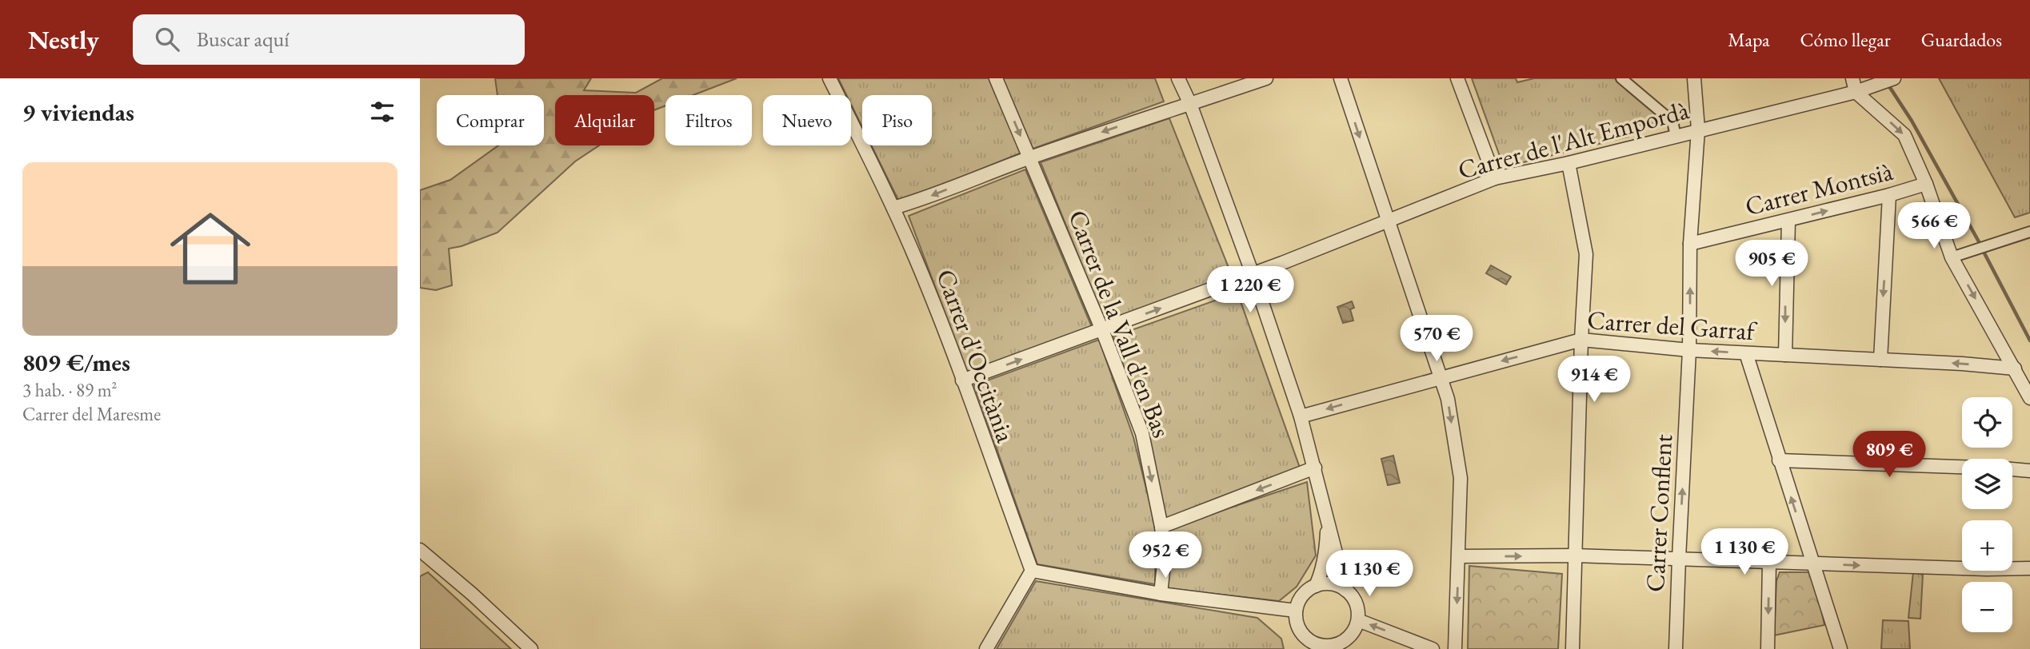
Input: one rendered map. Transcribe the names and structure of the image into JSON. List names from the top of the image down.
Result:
{
  "streets": {
    "street": [
      "Carrer de l'Alt Empordà",
      "Carrer Montsià",
      "Carrer de la Vall d'en Bas",
      "Carrer del Garraf",
      "Carrer d'Occitània",
      "Carrer Conflent"
    ]
  },
  "crossings": [
    ["Carrer de l'Alt Empordà", "Carrer de la Vall d'en Bas"],
    ["Carrer de l'Alt Empordà", "Carrer d'Occitània"],
    ["Carrer de l'Alt Empordà", "Carrer Conflent"],
    ["Carrer Montsià", "Carrer Conflent"],
    ["Carrer del Garraf", "Carrer Conflent"]
  ],
  "one_way": ["Carrer Montsià", "Carrer de la Vall d'en Bas", "Carrer del Garraf"],
  "page": {
    "header": "Nestly",
    "search": "Buscar aquí",
    "nav": ["Mapa", "Cómo llegar", "Guardados"],
    "heading": "9 viviendas",
    "chip": [
      "Comprar",
      "Alquilar",
      "Filtros",
      "Nuevo",
      "Piso"
    ],
    "list": [
      {
        "name": "809 €/mes",
        "note": "3 hab. · 89 m² · Carrer del Maresme"
      }
    ],
    "price": [
      "566 €",
      "905 €",
      "1 220 €",
      "570 €",
      "914 €",
      "809 €",
      "1 130 €",
      "952 €",
      "1 130 €"
    ],
    "map_buttons": ["+", "−"]
  }
}
